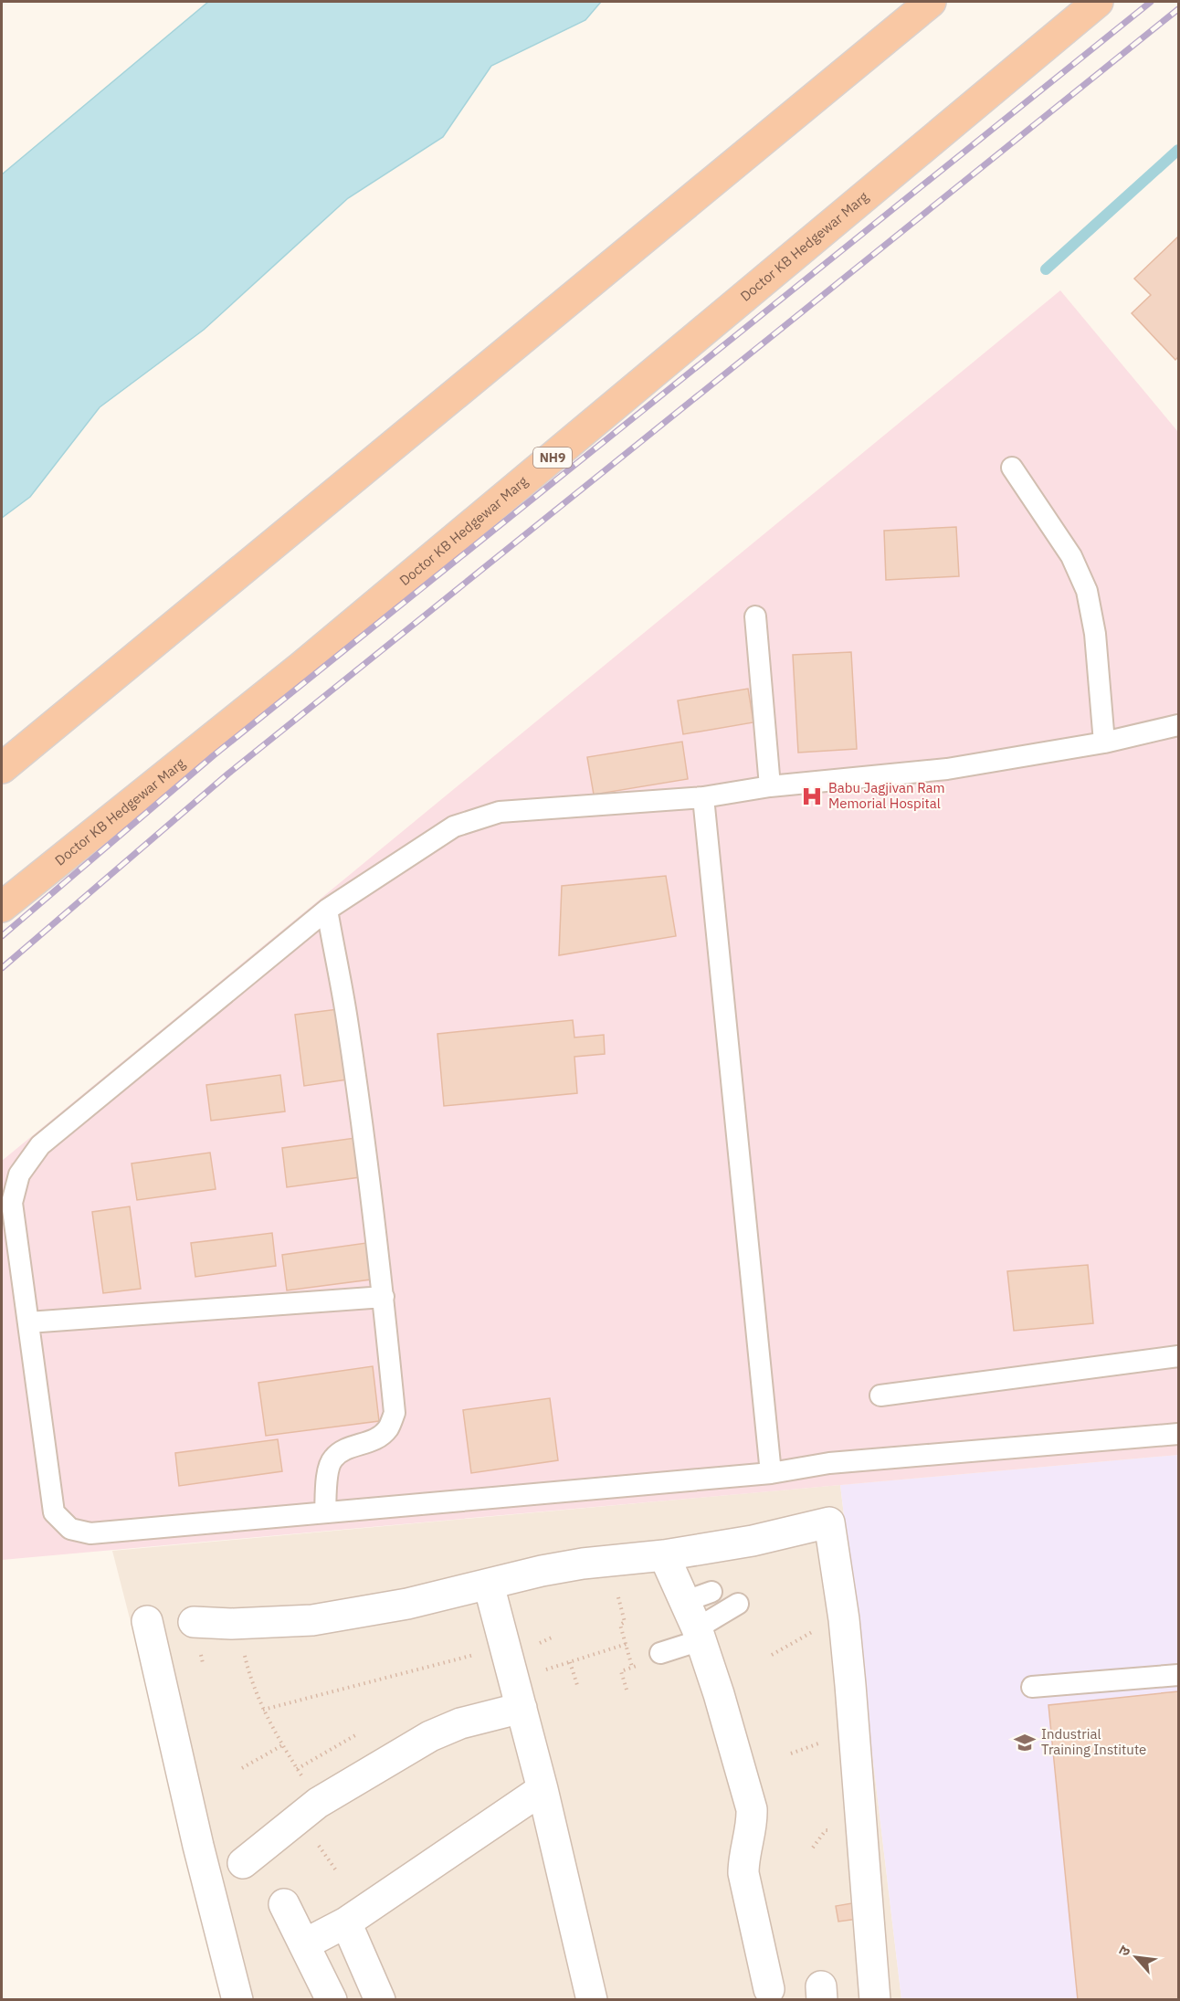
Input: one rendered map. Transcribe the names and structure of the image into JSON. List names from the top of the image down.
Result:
{
  "streets": {
    "highway": ["Doctor KB Hedgewar Marg", "NH9"]
  },
  "places": {
    "hospital": ["Babu Jagjivan Ram Memorial Hospital"],
    "school or university": ["Industrial Training Institute"]
  },
  "north": "top left"
}
